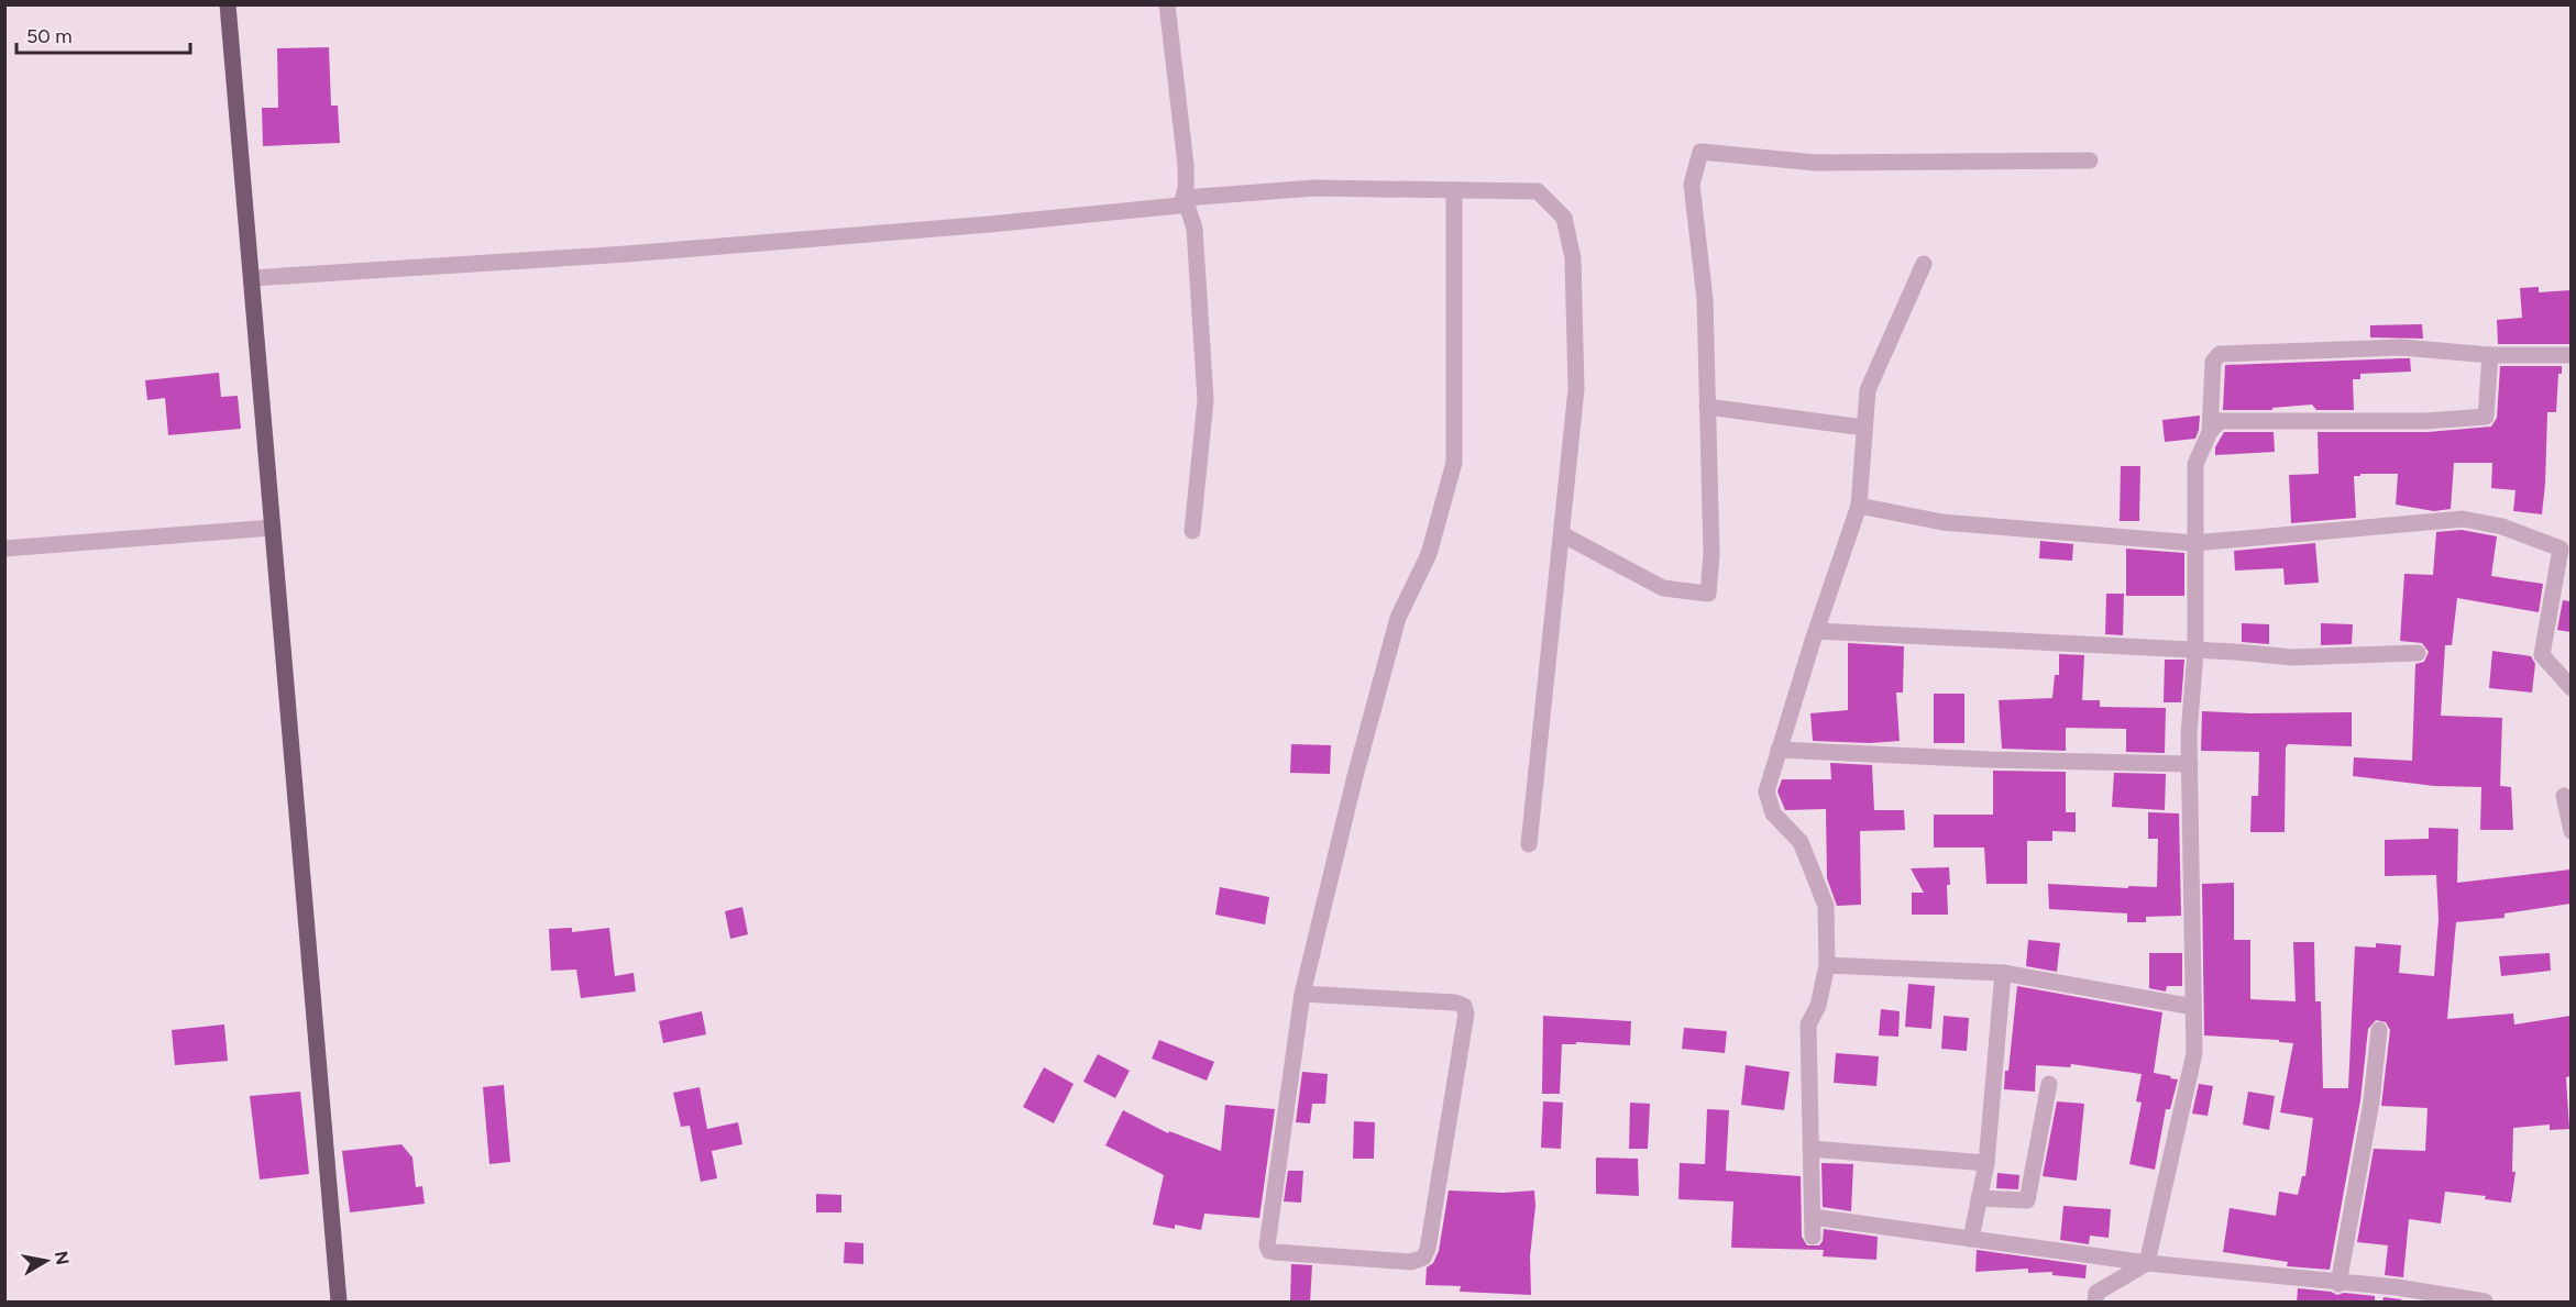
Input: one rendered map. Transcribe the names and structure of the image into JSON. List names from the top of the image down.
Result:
{
  "scale_bar": "50 m",
  "north": "right"
}
